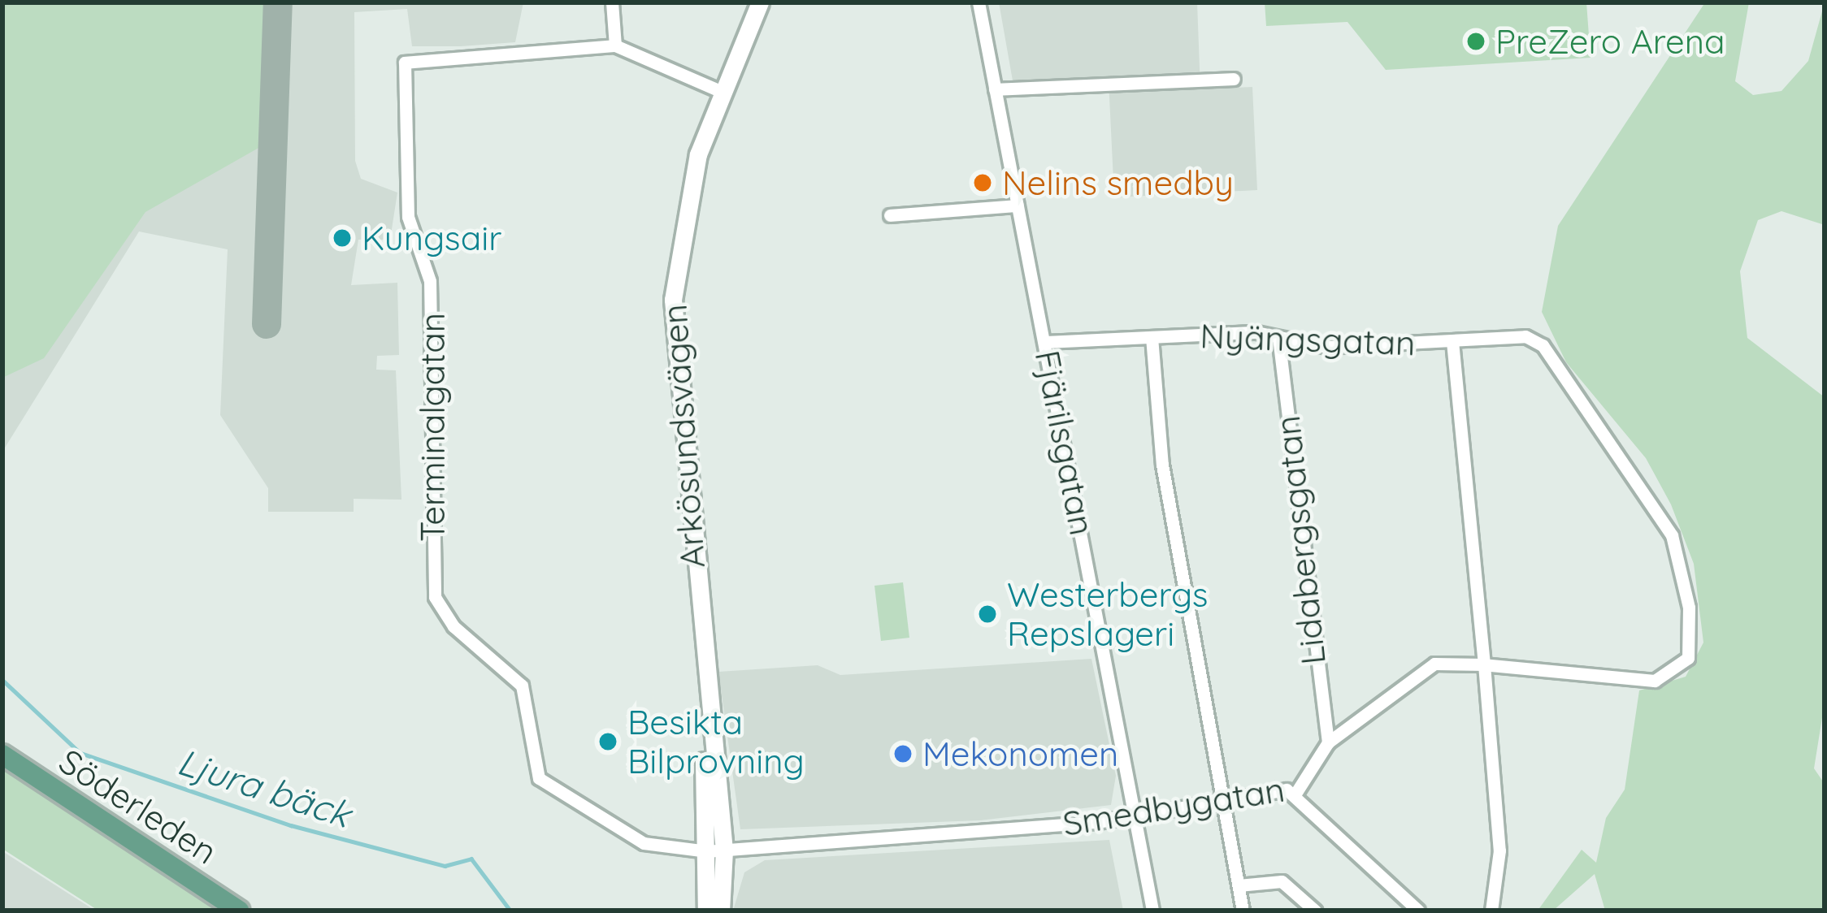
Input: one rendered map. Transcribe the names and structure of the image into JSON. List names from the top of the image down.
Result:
{
  "streets": {
    "main road": ["Arkösundsvägen", "Söderleden"],
    "street": [
      "Nyängsgatan",
      "Terminalgatan",
      "Fjärilsgatan",
      "Lidabergsgatan",
      "Smedbygatan"
    ]
  },
  "crossings": [
    ["Nyängsgatan", "Fjärilsgatan"],
    ["Nyängsgatan", "Lidabergsgatan"],
    ["Nyängsgatan", "Smedbygatan"],
    ["Terminalgatan", "Arkösundsvägen"],
    ["Terminalgatan", "Smedbygatan"],
    ["Arkösundsvägen", "Smedbygatan"],
    ["Fjärilsgatan", "Smedbygatan"],
    ["Lidabergsgatan", "Smedbygatan"]
  ],
  "water": ["Ljura bäck"],
  "places": [
    "PreZero Arena",
    "Nelins smedby",
    "Kungsair",
    "Westerbergs Repslageri",
    "Besikta Bilprovning",
    "Mekonomen"
  ]
}
